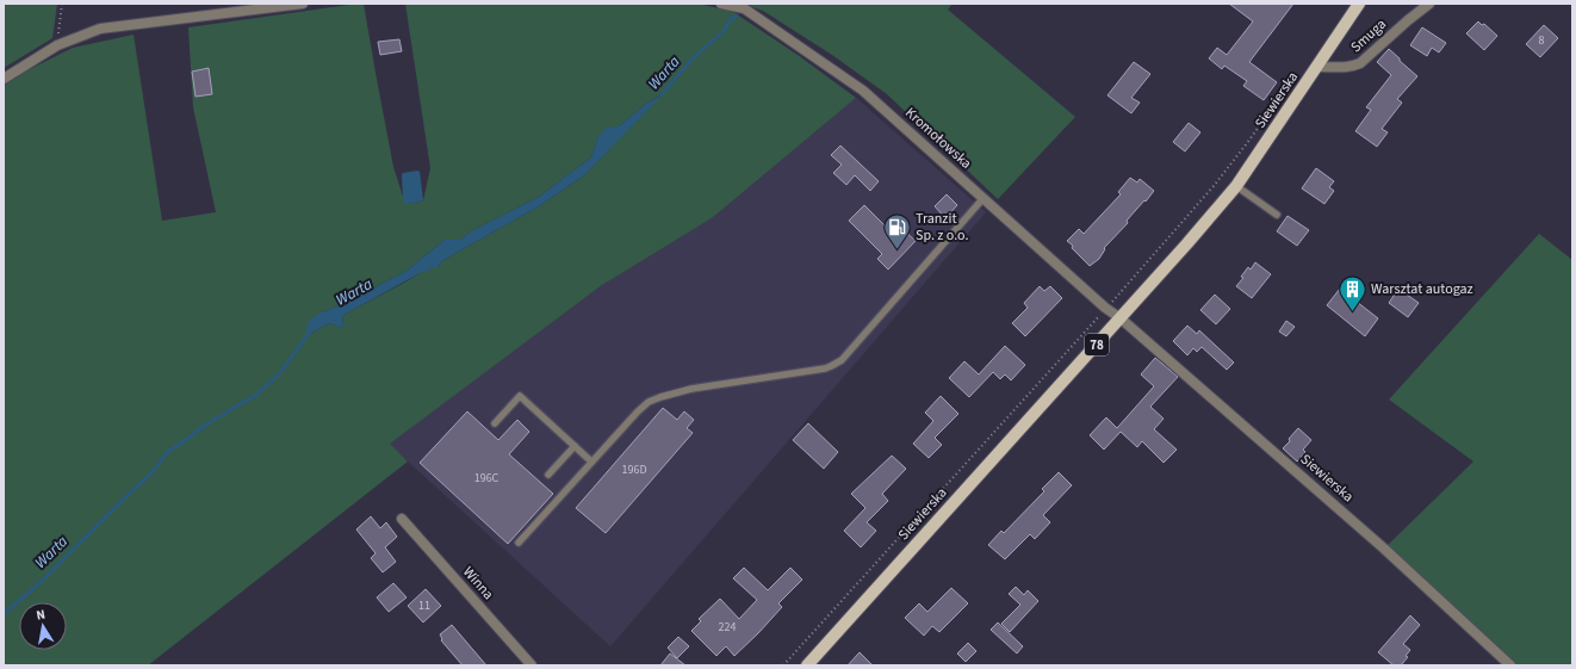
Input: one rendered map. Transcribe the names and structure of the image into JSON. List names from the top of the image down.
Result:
{
  "streets": {
    "main road": ["Siewierska", "78"],
    "street": ["Smuga", "Kromołowska", "Winna"]
  },
  "crossings": [
    ["Smuga", "Siewierska"],
    ["Siewierska", "Kromołowska"]
  ],
  "water": ["Warta"],
  "places": {
    "fuel station": ["Tranzit Sp. z o.o."],
    "building": ["Warsztat autogaz"]
  },
  "house_numbers": [
    "8",
    "196D",
    "196C",
    "11",
    "224"
  ],
  "north": "top"
}
